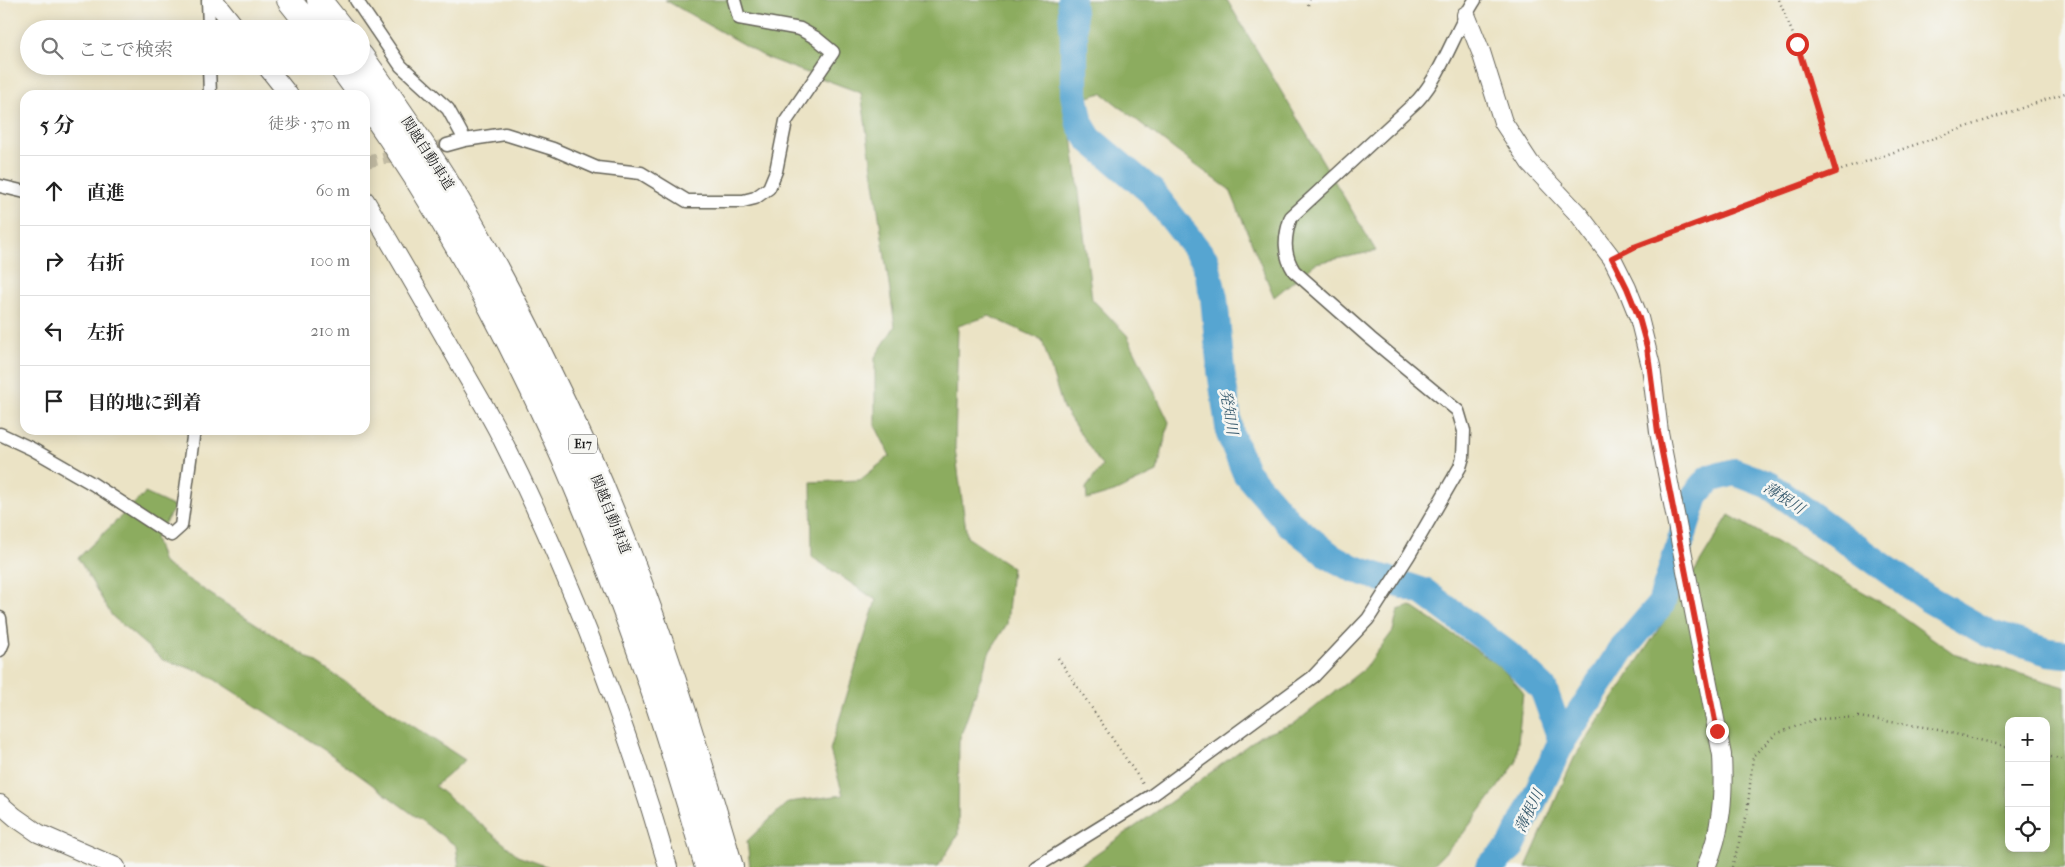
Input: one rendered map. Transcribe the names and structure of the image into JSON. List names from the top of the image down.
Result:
{
  "streets": {
    "highway": ["関越自動車道", "E17"]
  },
  "water": ["発知川", "薄根川"],
  "page": {
    "search": "ここで検索",
    "heading": ["5 分", "徒歩 · 370 m"],
    "list": [
      ["直進", "60 m"],
      ["右折", "100 m"],
      ["左折", "210 m"],
      "目的地に到着"
    ],
    "map_buttons": ["+", "−"]
  }
}
